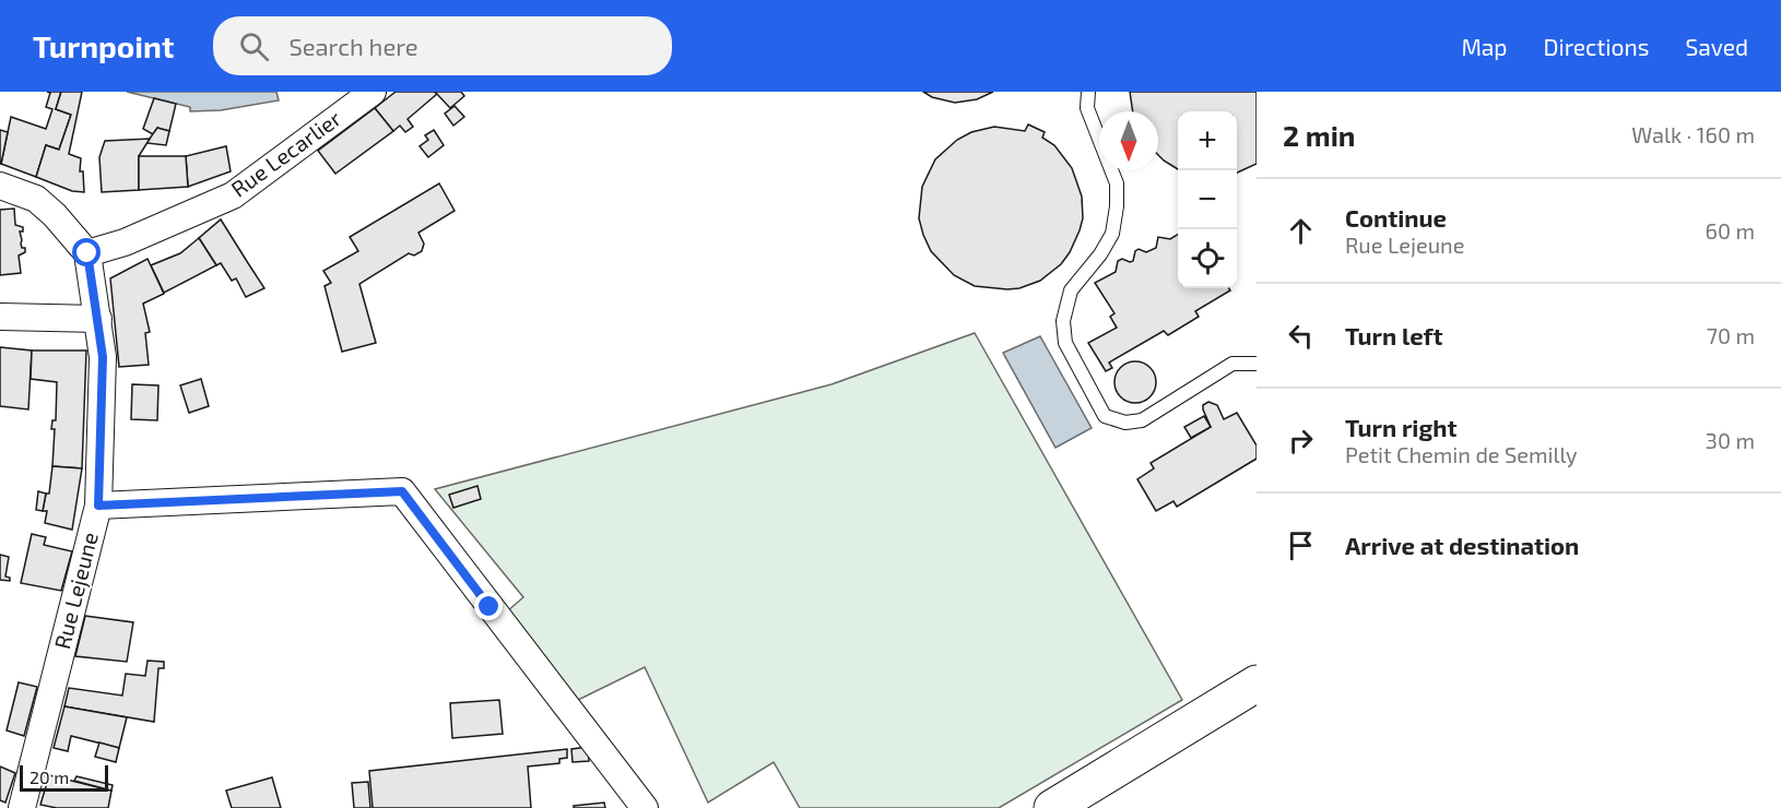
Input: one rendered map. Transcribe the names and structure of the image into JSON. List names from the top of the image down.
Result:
{
  "streets": {
    "street": ["Rue Lecarlier", "Rue Lejeune"]
  },
  "crossings": [
    ["Rue Lecarlier", "Rue Lejeune"]
  ],
  "scale_bar": "20 m",
  "north": "bottom",
  "page": {
    "header": "Turnpoint",
    "search": "Search here",
    "nav": ["Map", "Directions", "Saved"],
    "heading": ["2 min", "Walk · 160 m"],
    "map_buttons": ["+", "−"],
    "list": [
      ["Continue", "Rue Lejeune", "60 m"],
      ["Turn left", "70 m"],
      ["Turn right", "Petit Chemin de Semilly", "30 m"],
      "Arrive at destination"
    ],
    "scale": "20 m"
  }
}
